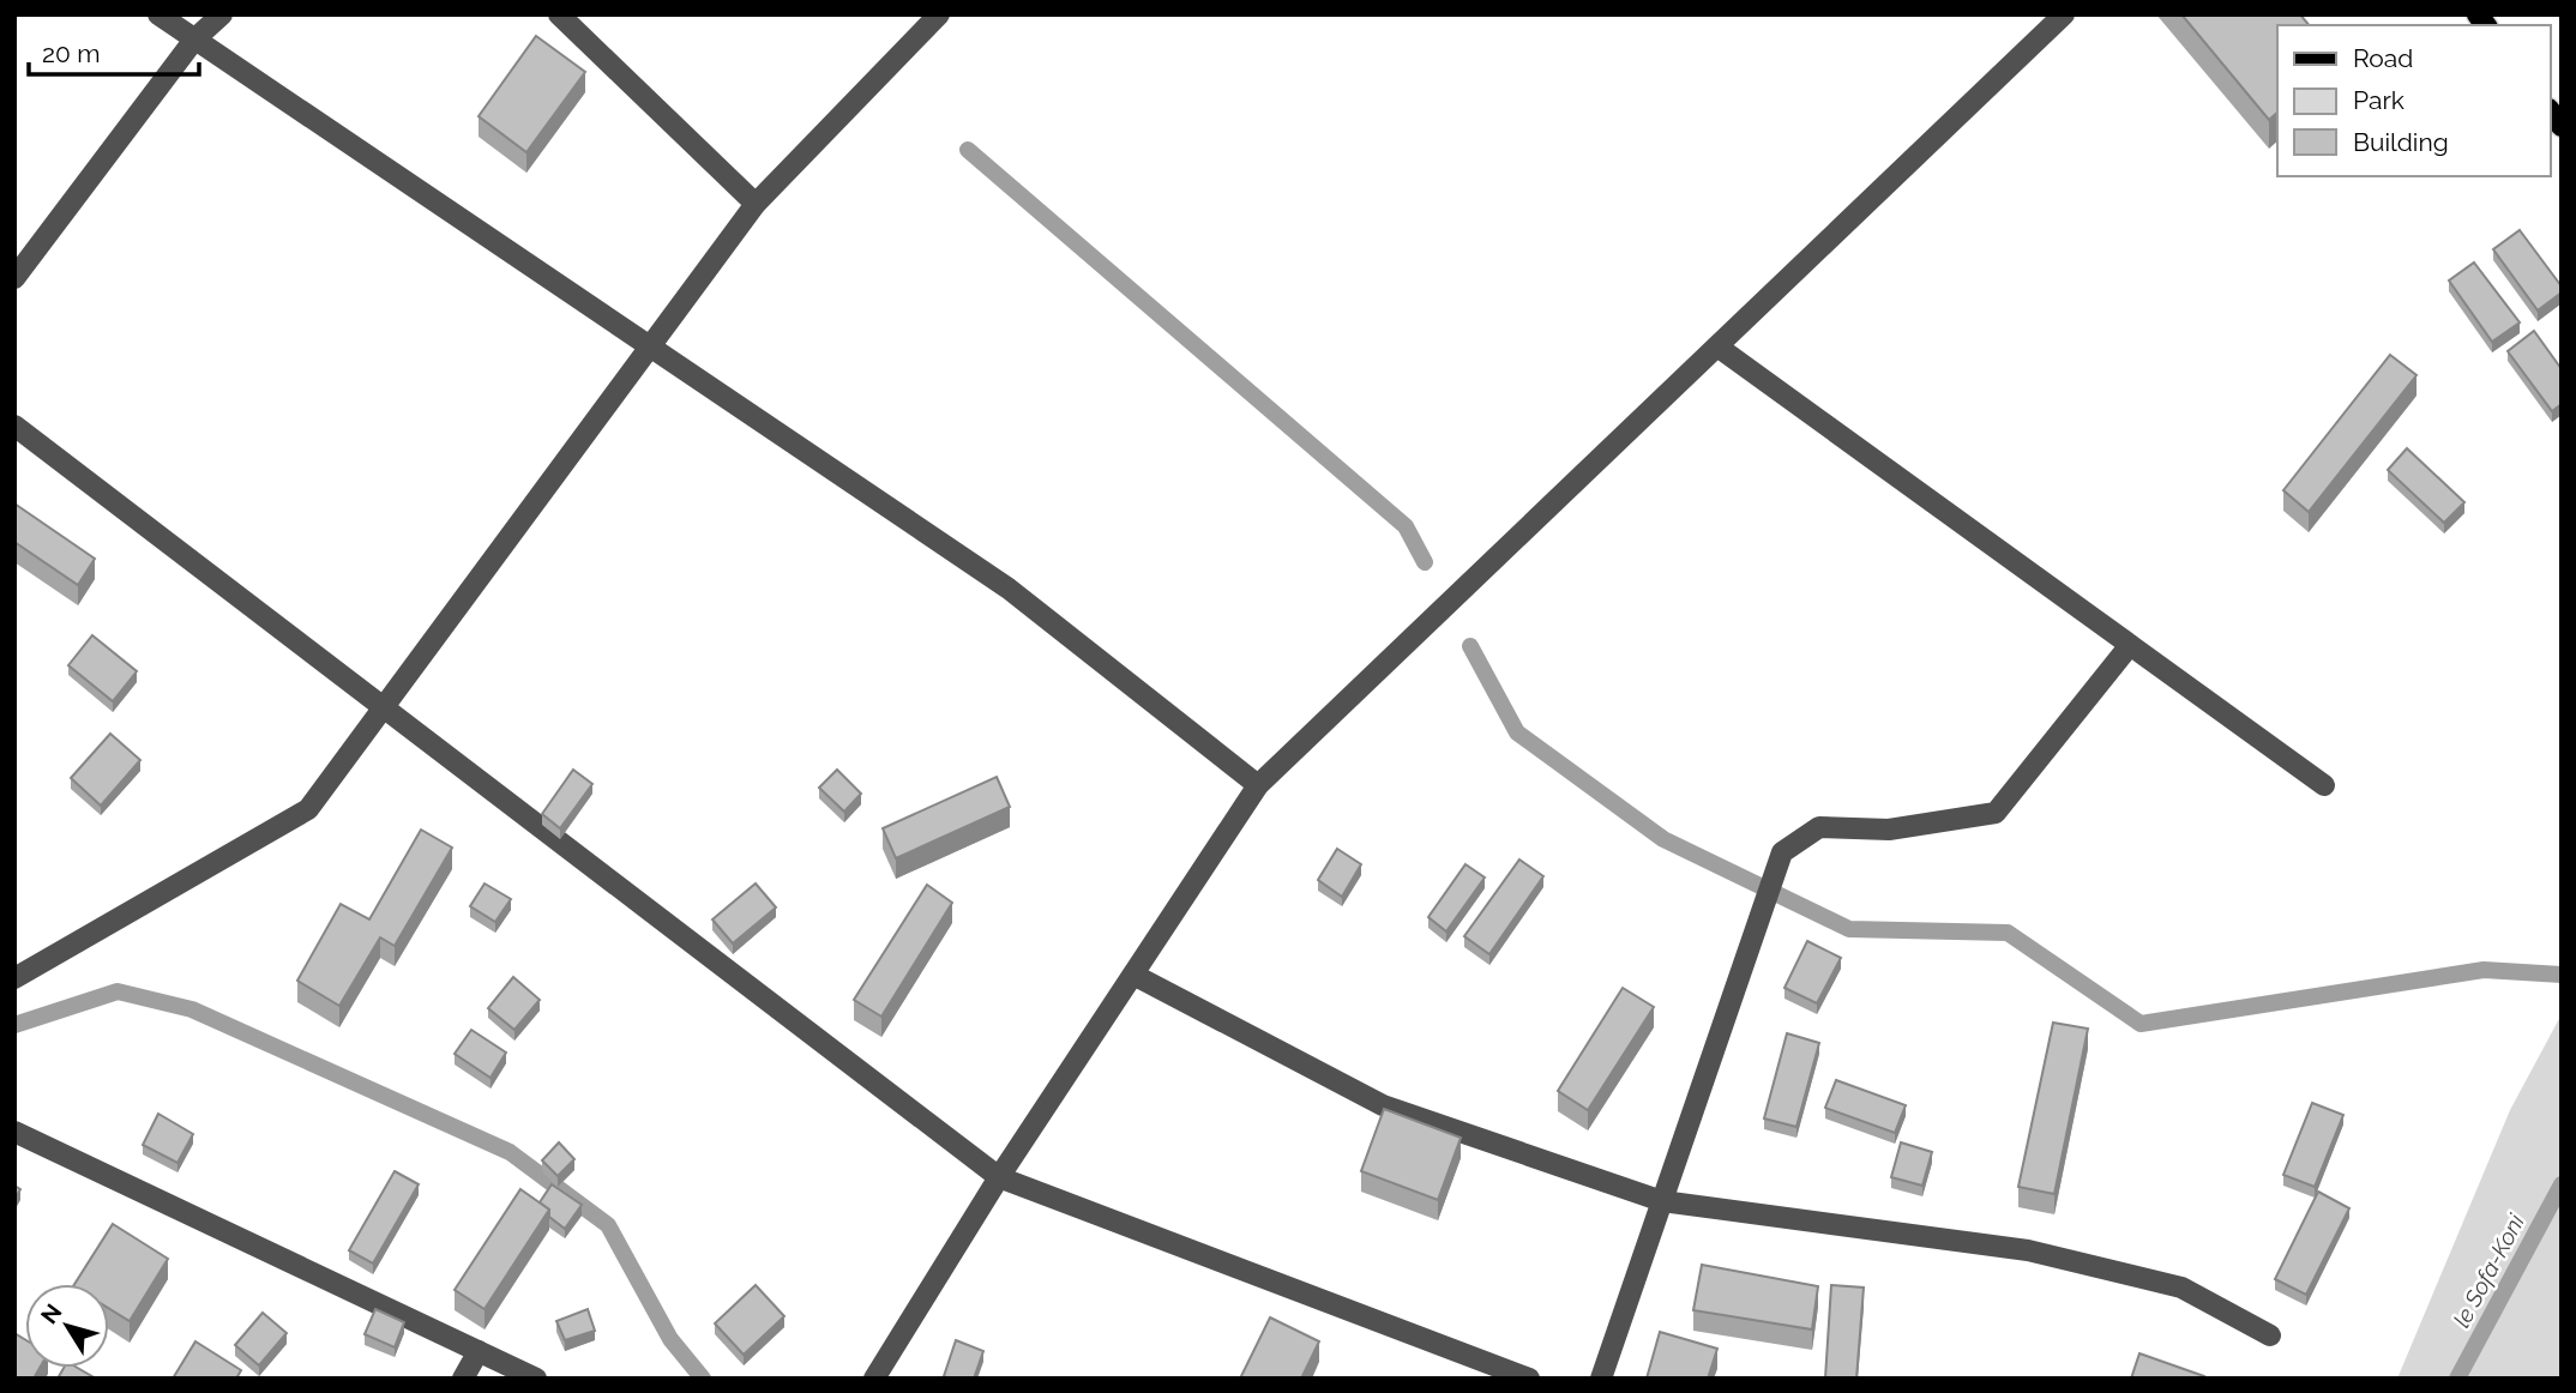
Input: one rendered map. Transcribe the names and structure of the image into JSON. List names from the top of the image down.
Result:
{
  "water": ["le Sofa-Koni"],
  "legend": ["Road", "Park", "Building"],
  "scale_bar": "20 m",
  "north": "top left"
}
